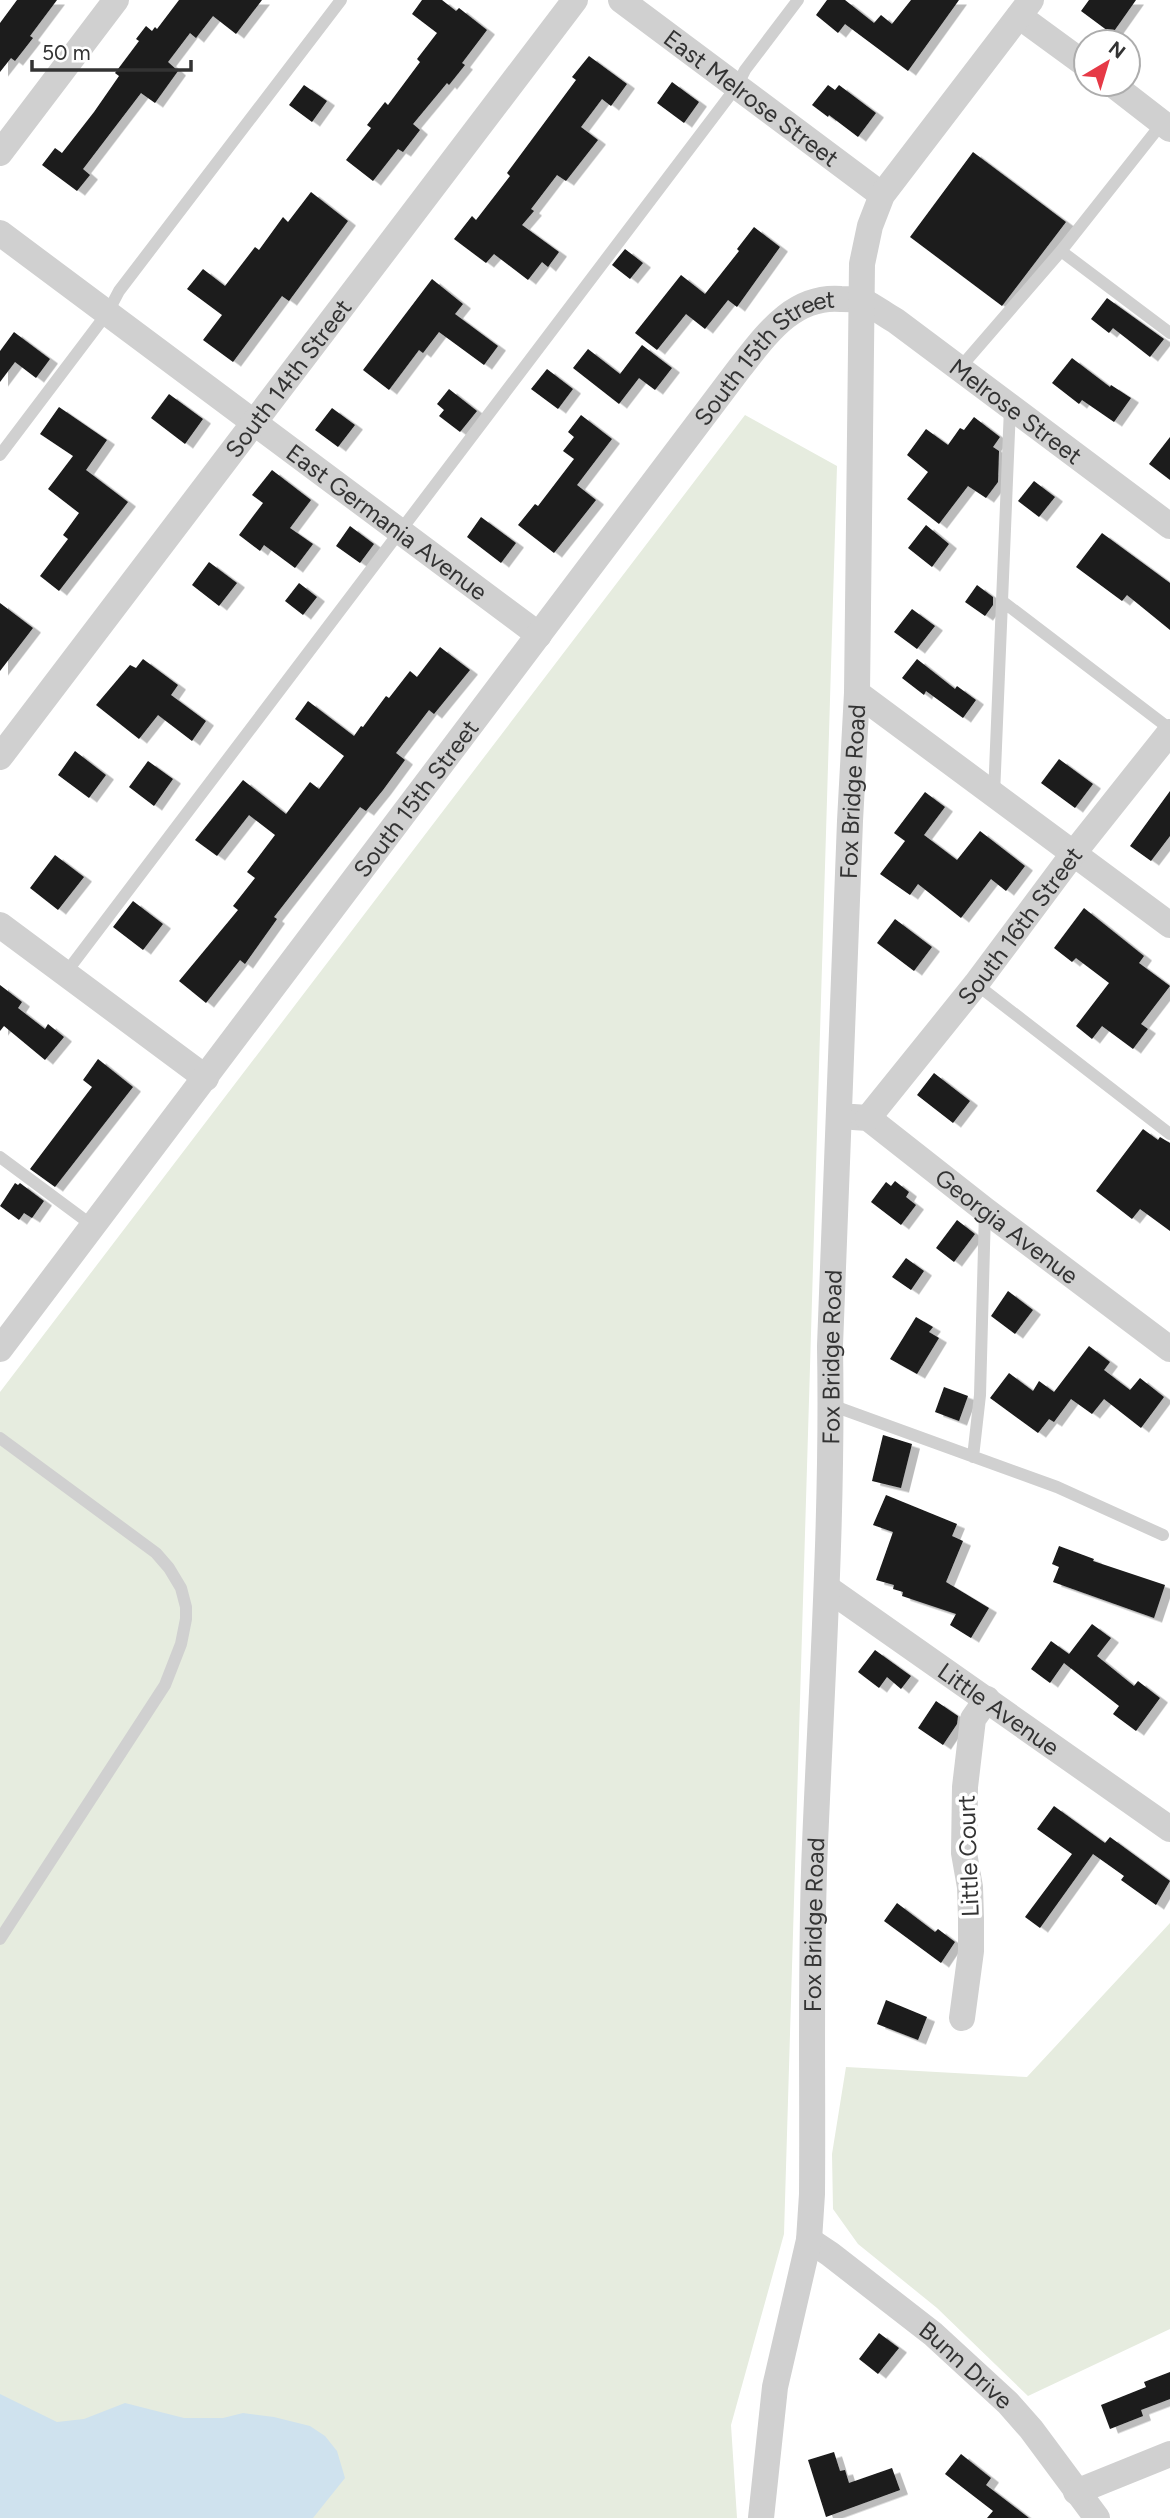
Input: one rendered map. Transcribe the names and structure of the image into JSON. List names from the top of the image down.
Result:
{
  "streets": {
    "street": [
      "East Melrose Street",
      "South 15th Street",
      "South 14th Street",
      "Melrose Street",
      "East Germania Avenue",
      "Fox Bridge Road",
      "South 16th Street",
      "Georgia Avenue",
      "Little Avenue",
      "Little Court",
      "Bunn Drive"
    ]
  },
  "crossings": [
    ["East Melrose Street", "Fox Bridge Road"],
    ["South 15th Street", "Melrose Street"],
    ["South 15th Street", "East Germania Avenue"],
    ["South 15th Street", "Fox Bridge Road"],
    ["South 14th Street", "East Germania Avenue"],
    ["Melrose Street", "Fox Bridge Road"],
    ["Fox Bridge Road", "Little Avenue"],
    ["Fox Bridge Road", "Bunn Drive"],
    ["South 16th Street", "Georgia Avenue"],
    ["Little Avenue", "Little Court"]
  ],
  "scale_bar": "50 m",
  "north": "top right"
}
